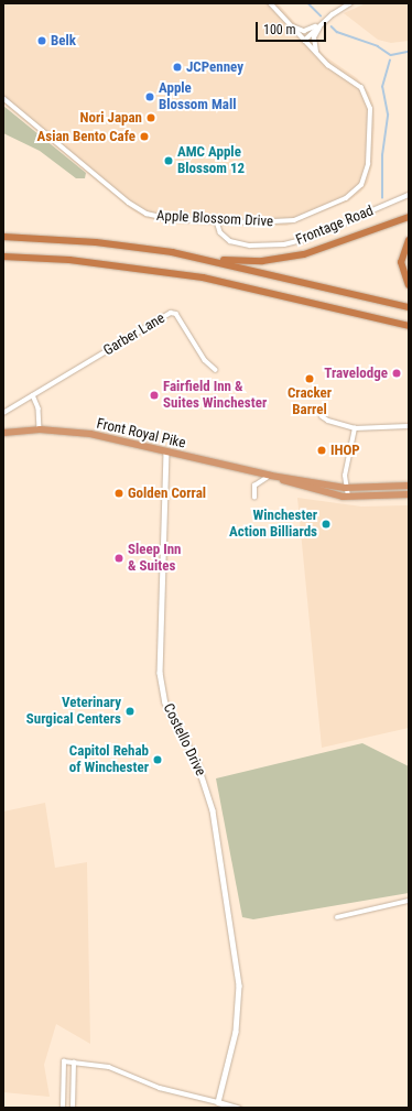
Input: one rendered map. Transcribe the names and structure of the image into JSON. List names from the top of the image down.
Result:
{
  "streets": {
    "highway": ["Front Royal Pike"],
    "street": [
      "Apple Blossom Drive",
      "Frontage Road",
      "Garber Lane",
      "Costello Drive"
    ]
  },
  "crossings": [
    ["Apple Blossom Drive", "Frontage Road"],
    ["Front Royal Pike", "Costello Drive"]
  ],
  "places": [
    "Belk",
    "JCPenney",
    "Apple Blossom Mall",
    "Nori Japan",
    "Asian Bento Cafe",
    "AMC Apple Blossom 12",
    "Travelodge",
    "Cracker Barrel",
    "Fairfield Inn & Suites Winchester",
    "IHOP",
    "Golden Corral",
    "Winchester Action Billiards",
    "Sleep Inn & Suites",
    "Veterinary Surgical Centers",
    "Capitol Rehab of Winchester"
  ],
  "scale_bar": "100 m"
}
